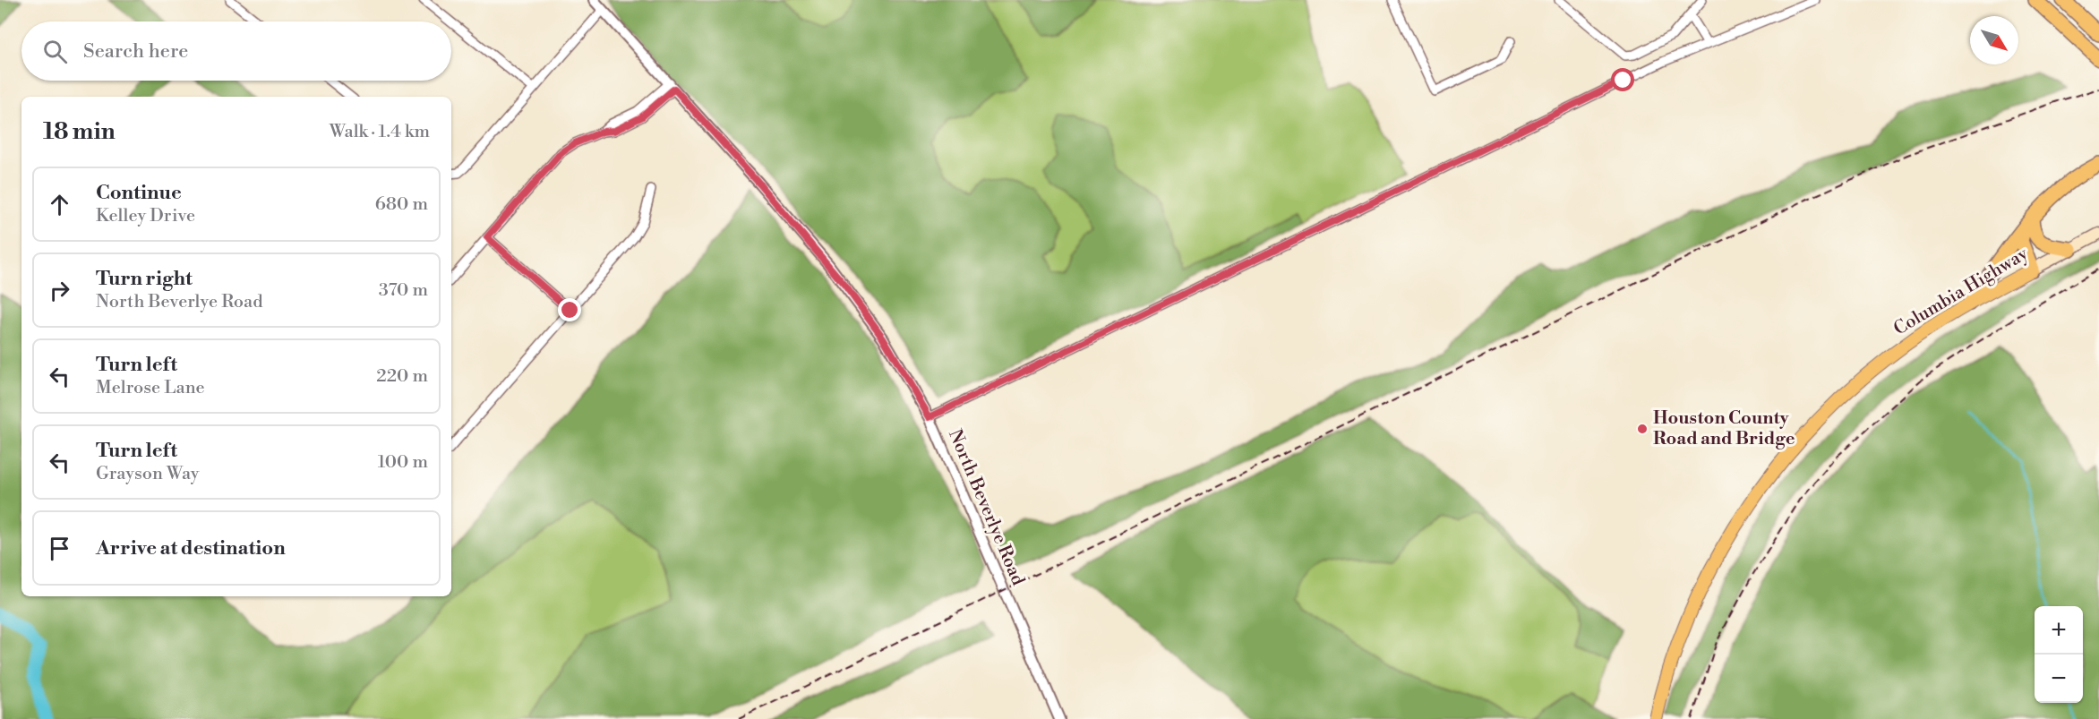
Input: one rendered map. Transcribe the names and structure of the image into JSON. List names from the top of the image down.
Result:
{
  "streets": {
    "main road": ["Columbia Highway"],
    "street": ["North Beverlye Road"]
  },
  "places": ["Houston County Road and Bridge"],
  "north": "bottom right",
  "page": {
    "search": "Search here",
    "heading": ["18 min", "Walk · 1.4 km"],
    "list": [
      ["Continue", "Kelley Drive", "680 m"],
      ["Turn right", "North Beverlye Road", "370 m"],
      ["Turn left", "Melrose Lane", "220 m"],
      ["Turn left", "Grayson Way", "100 m"],
      "Arrive at destination"
    ],
    "map_buttons": ["+", "−"]
  }
}
